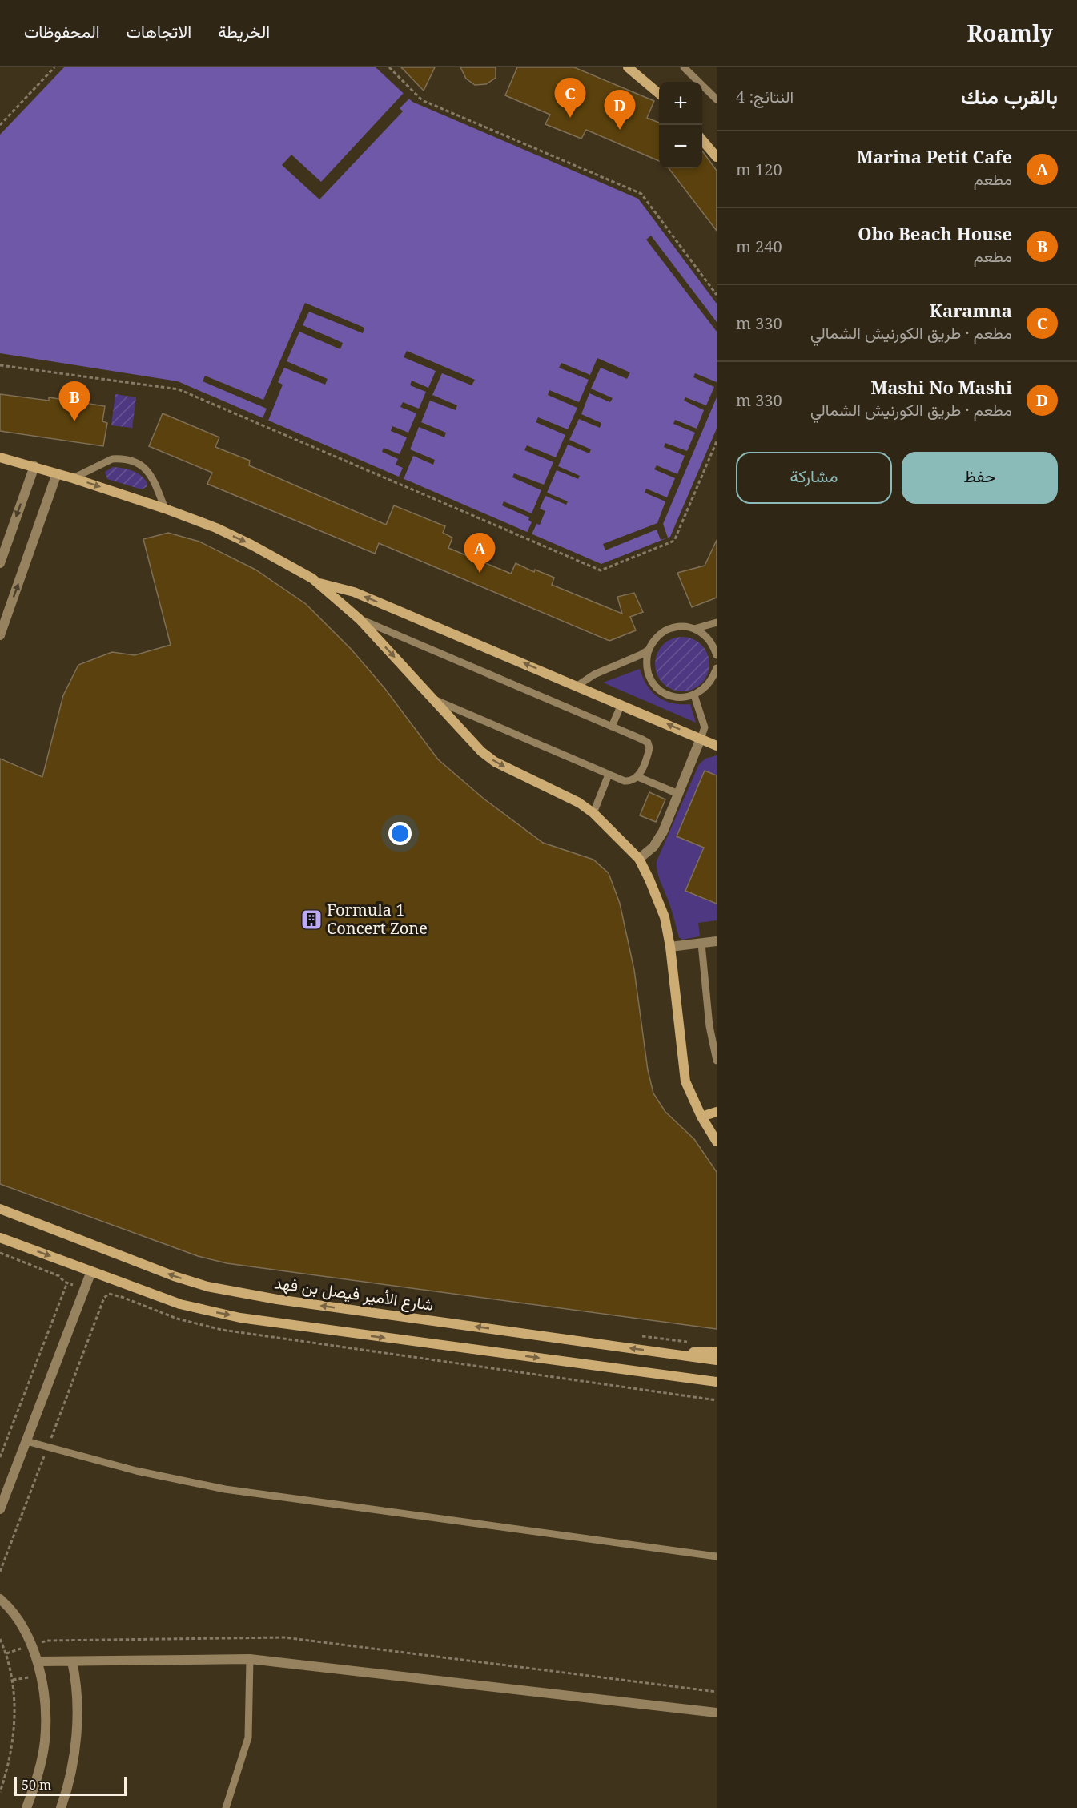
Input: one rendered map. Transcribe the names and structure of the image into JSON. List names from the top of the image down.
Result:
{
  "streets": {
    "main road": ["شارع الأمير فيصل بن فهد"]
  },
  "places": {
    "building": ["Formula 1 Concert Zone"]
  },
  "scale_bar": "50 m",
  "page": {
    "header": "Roamly",
    "nav": ["الخريطة", "الاتجاهات", "المحفوظات"],
    "heading": ["بالقرب منك", "النتائج: 4"],
    "pins": [
      "C",
      "D",
      "B",
      "A"
    ],
    "map_buttons": ["+", "−"],
    "list": [
      {
        "mark": "A",
        "name": "Marina Petit Cafe",
        "note": "مطعم",
        "value": "120 m"
      },
      {
        "mark": "B",
        "name": "Obo Beach House",
        "note": "مطعم",
        "value": "240 m"
      },
      {
        "mark": "C",
        "name": "Karamna",
        "note": "مطعم · طريق الكورنيش الشمالي",
        "value": "330 m"
      },
      {
        "mark": "D",
        "name": "Mashi No Mashi",
        "note": "مطعم · طريق الكورنيش الشمالي",
        "value": "330 m"
      }
    ],
    "buttons": ["حفظ", "مشاركة"],
    "scale": "50 m"
  }
}
